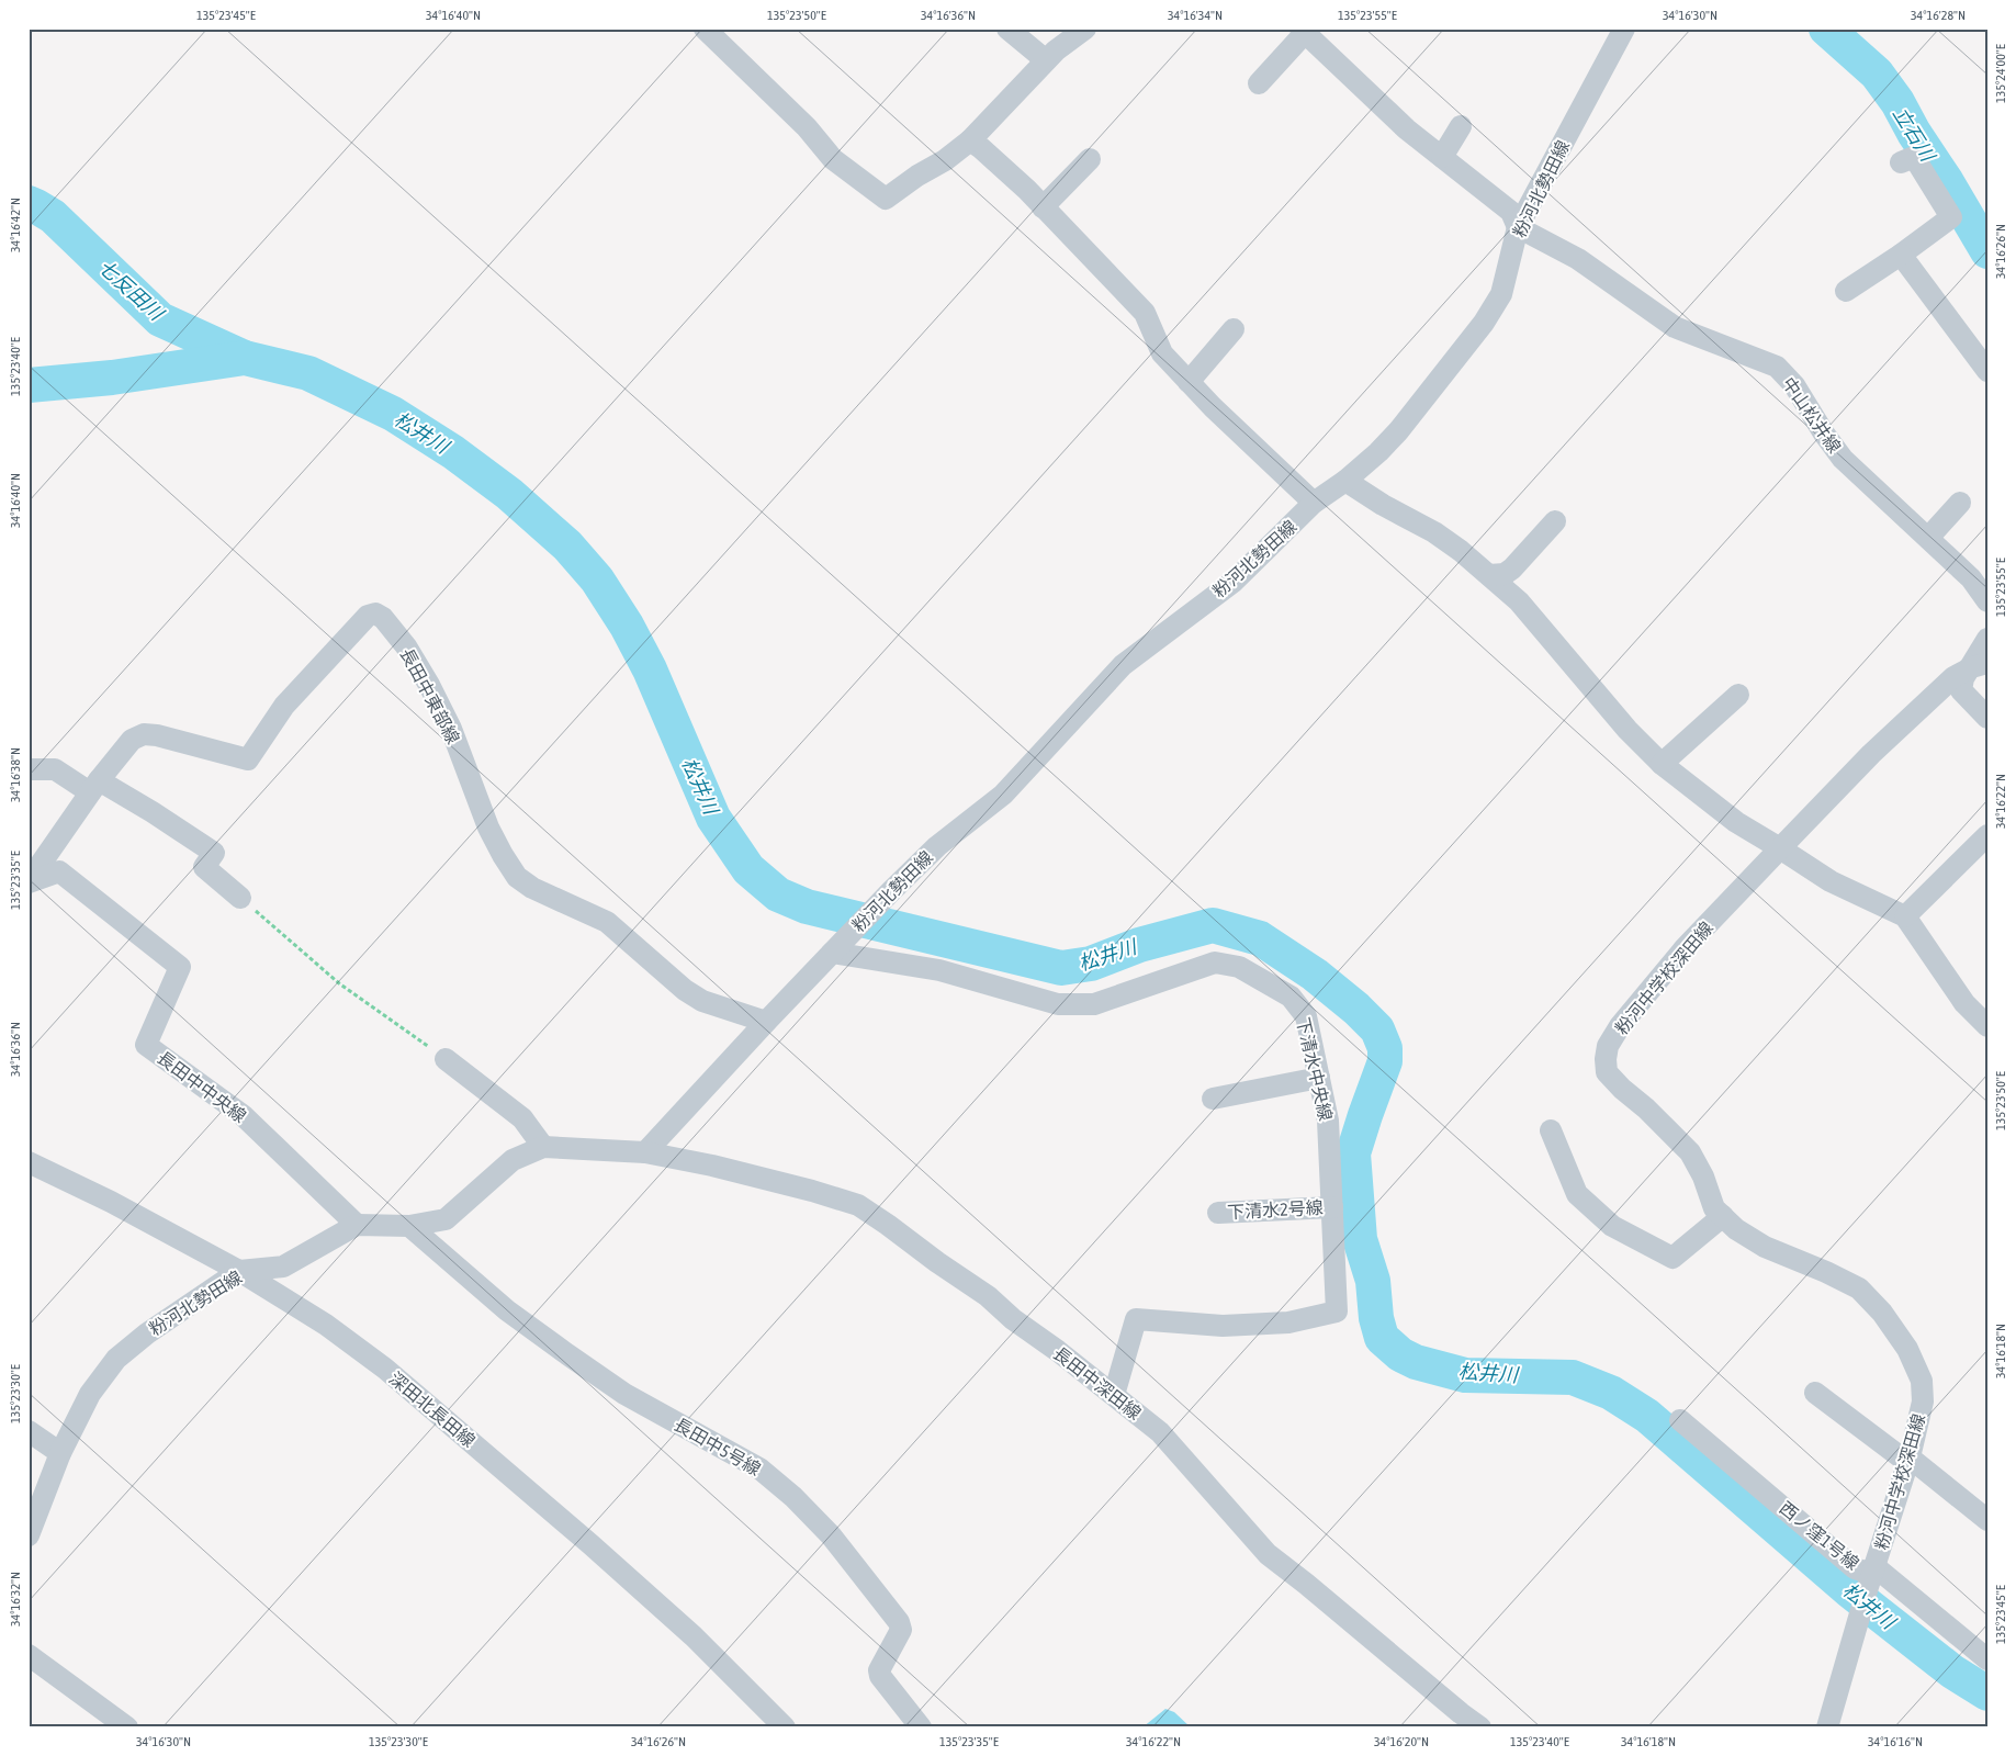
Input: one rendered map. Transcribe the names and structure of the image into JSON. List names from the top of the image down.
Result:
{
  "streets": {
    "street": [
      "粉河北勢田線",
      "中山松井線",
      "長田中東部線",
      "粉河中学校深田線",
      "下清水中央線",
      "長田中中央線",
      "下清水2号線",
      "長田中深田線",
      "深田北長田線",
      "長田中5号線",
      "西ノ窪1号線"
    ]
  },
  "crossings": [
    ["粉河北勢田線", "中山松井線"],
    ["粉河北勢田線", "長田中東部線"],
    ["粉河北勢田線", "下清水中央線"],
    ["粉河北勢田線", "長田中中央線"],
    ["粉河北勢田線", "長田中深田線"],
    ["粉河北勢田線", "深田北長田線"],
    ["長田中東部線", "長田中中央線"],
    ["粉河中学校深田線", "西ノ窪1号線"],
    ["下清水中央線", "下清水2号線"],
    ["下清水中央線", "長田中深田線"]
  ],
  "water": ["立石川", "七反田川", "松井川"],
  "coordinates": [
    "135°23'45\"E",
    "34°16'40\"N",
    "135°23'50\"E",
    "34°16'36\"N",
    "34°16'34\"N",
    "135°23'55\"E",
    "34°16'30\"N",
    "34°16'28\"N",
    "135°24'00\"E",
    "34°16'42\"N",
    "34°16'26\"N",
    "135°23'40\"E",
    "34°16'38\"N",
    "34°16'22\"N",
    "135°23'35\"E",
    "34°16'18\"N",
    "135°23'30\"E",
    "34°16'32\"N",
    "34°16'20\"N",
    "34°16'16\"N"
  ]
}
